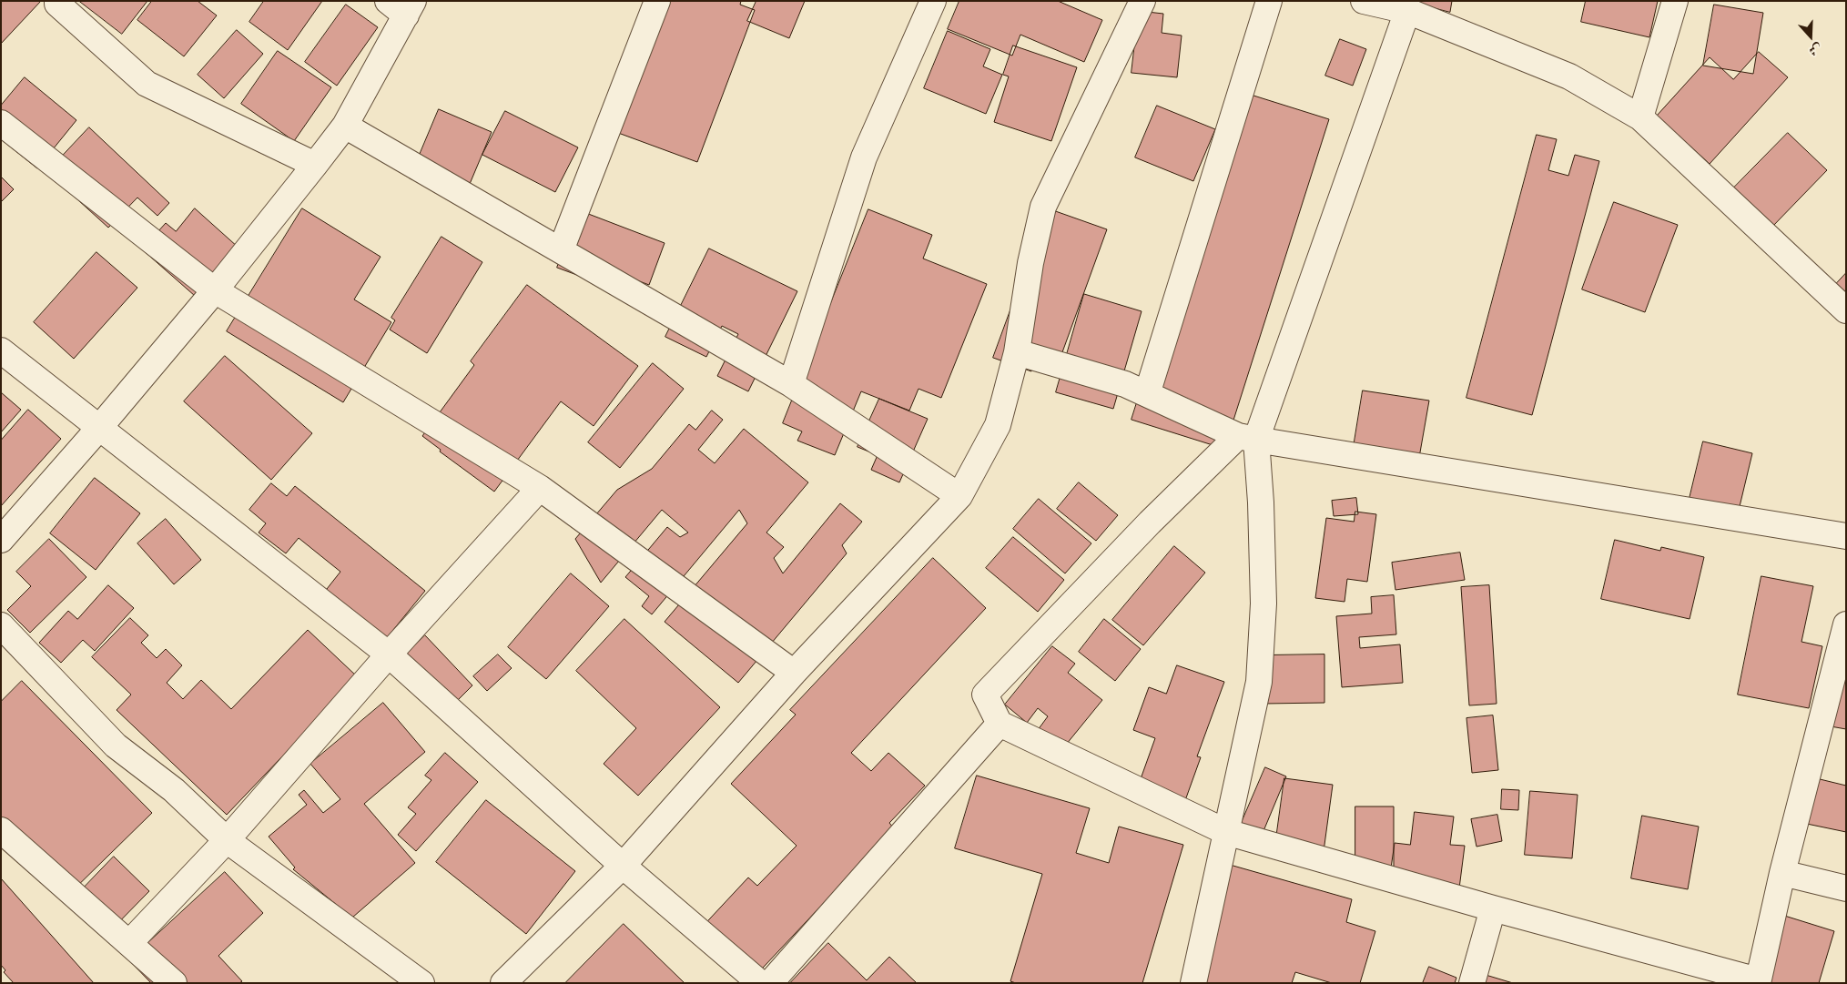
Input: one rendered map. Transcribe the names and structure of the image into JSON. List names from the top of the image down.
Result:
{
  "north": "bottom"
}
